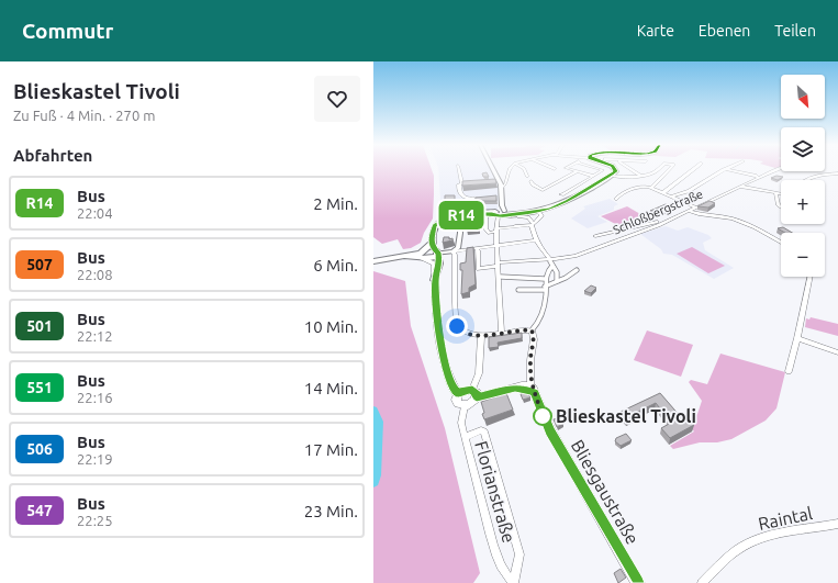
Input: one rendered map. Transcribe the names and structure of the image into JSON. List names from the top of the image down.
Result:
{
  "streets": {
    "main road": ["Bliesgaustraße"],
    "street": ["Schloßbergstraße", "Florianstraße", "Raintal"]
  },
  "places": ["Blieskastel Tivoli"],
  "lines": ["bus line R14"],
  "north": "bottom right",
  "page": {
    "header": "Commutr",
    "nav": ["Karte", "Ebenen", "Teilen"],
    "heading": [
      ["Blieskastel Tivoli", "Zu Fuß · 4 Min. · 270 m"],
      "Abfahrten"
    ],
    "on_map": "R14",
    "map_buttons": ["+", "−"],
    "list": [
      {
        "mark": "R14",
        "name": "Bus",
        "note": "22:04",
        "value": "2 Min."
      },
      {
        "mark": "507",
        "name": "Bus",
        "note": "22:08",
        "value": "6 Min."
      },
      {
        "mark": "501",
        "name": "Bus",
        "note": "22:12",
        "value": "10 Min."
      },
      {
        "mark": "551",
        "name": "Bus",
        "note": "22:16",
        "value": "14 Min."
      },
      {
        "mark": "506",
        "name": "Bus",
        "note": "22:19",
        "value": "17 Min."
      },
      {
        "mark": "547",
        "name": "Bus",
        "note": "22:25",
        "value": "23 Min."
      }
    ]
  }
}
